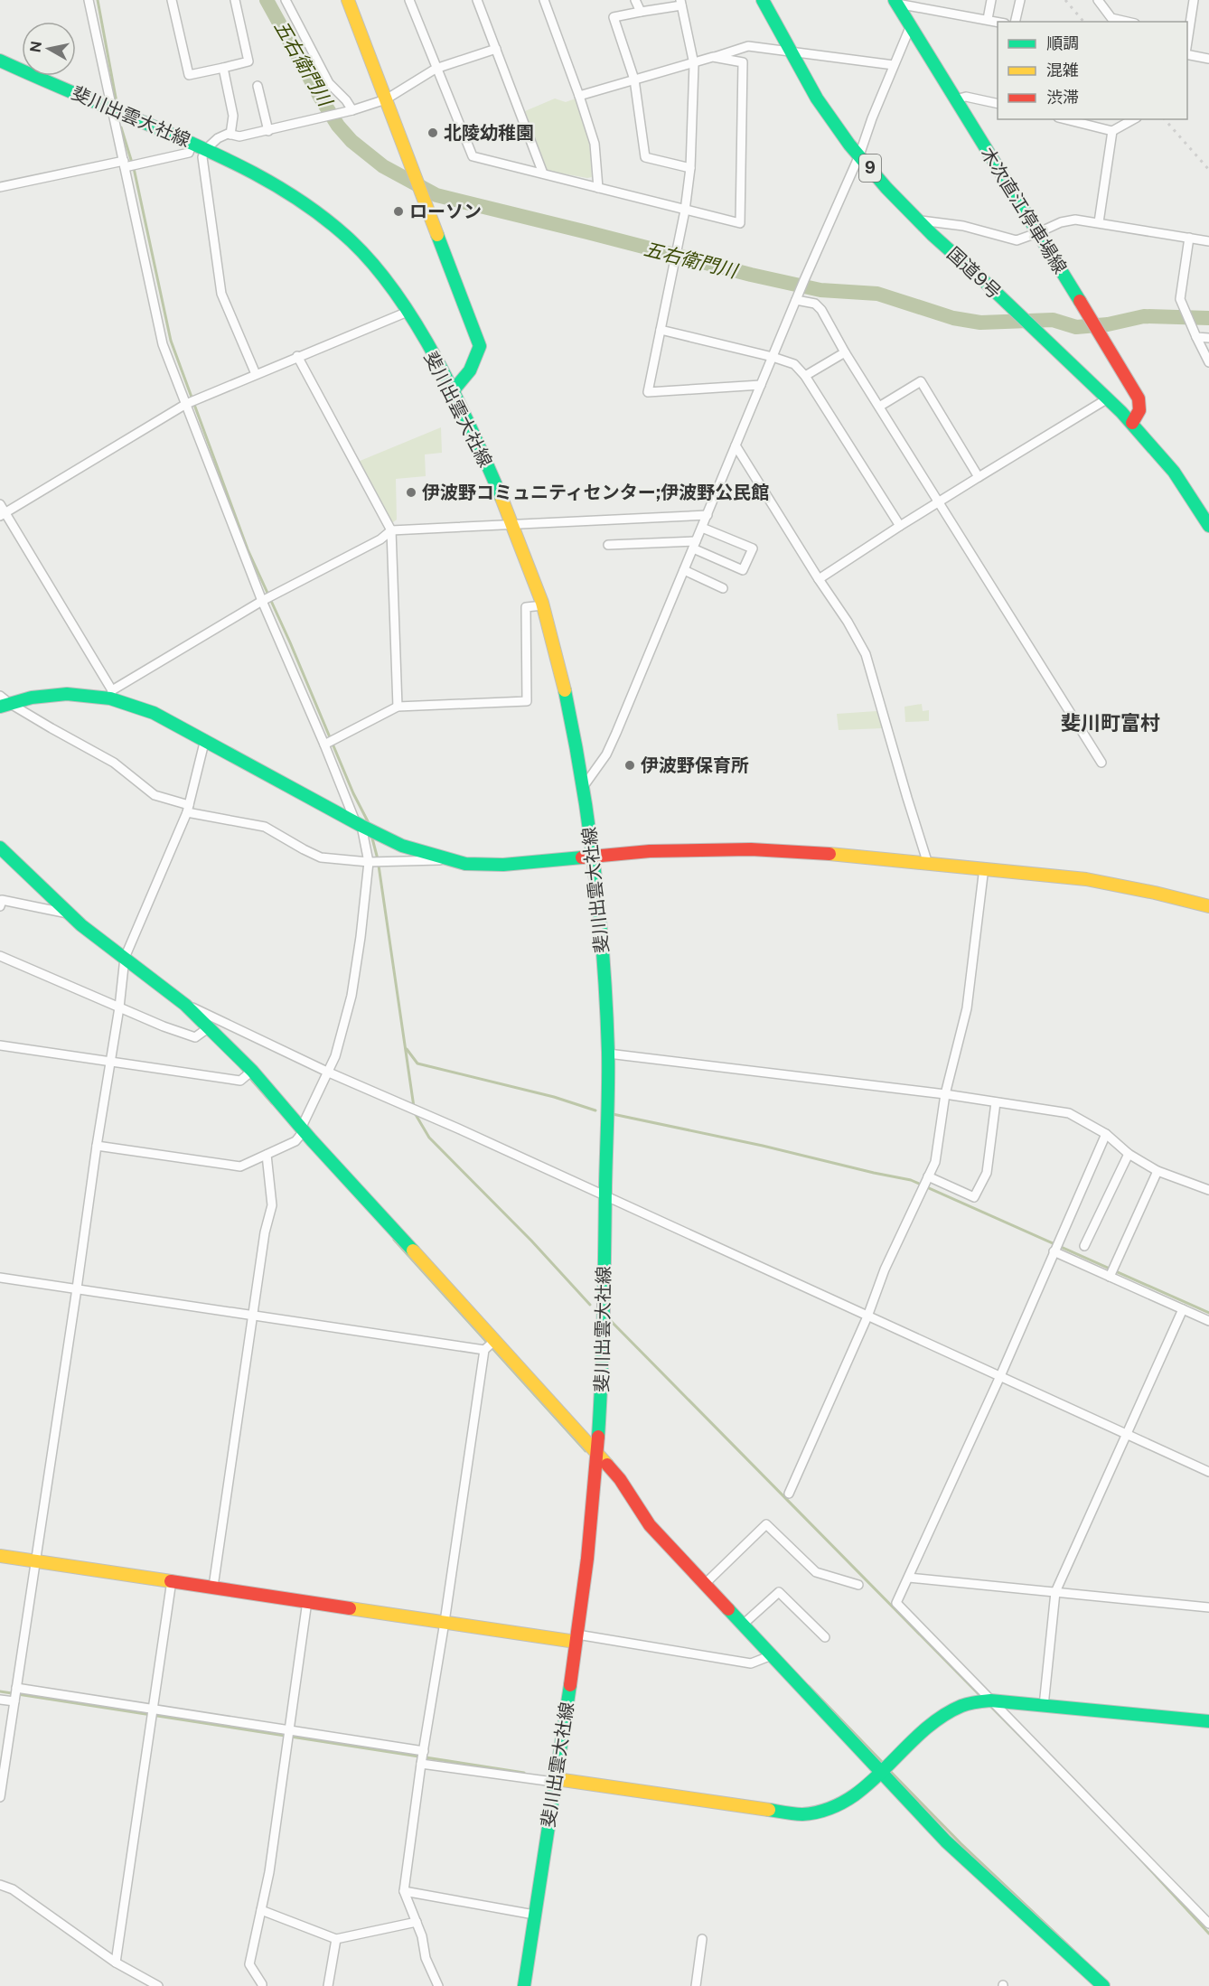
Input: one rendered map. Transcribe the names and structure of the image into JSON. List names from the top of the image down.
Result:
{
  "streets": {
    "main road": [
      "斐川出雲大社線",
      "9",
      "木次直江停車場線",
      "国道9号"
    ]
  },
  "crossings": [
    ["木次直江停車場線", "国道9号"]
  ],
  "districts": ["斐川町富村"],
  "water": ["五右衛門川"],
  "places": [
    "北陵幼稚園",
    "ローソン",
    "伊波野コミュニティセンター;伊波野公民館",
    "伊波野保育所"
  ],
  "legend": ["順調", "混雑", "渋滞"],
  "north": "left"
}
